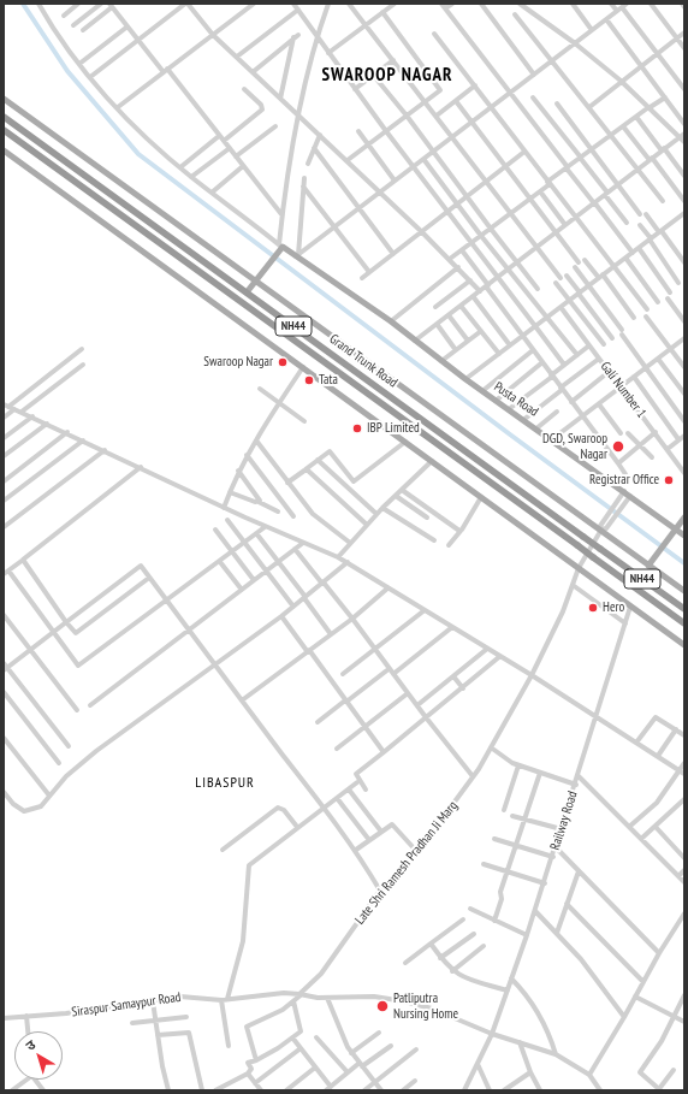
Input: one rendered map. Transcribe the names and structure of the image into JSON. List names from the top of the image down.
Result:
{
  "streets": {
    "highway": ["NH44", "Grand Trunk Road"],
    "main road": ["Pusta Road"],
    "street": [
      "Gali Number 1",
      "Railway Road",
      "Late Shri Ramesh Pradhan Ji Marg",
      "Siraspur Samaypur Road"
    ]
  },
  "crossings": [
    ["Railway Road", "Siraspur Samaypur Road"],
    ["Late Shri Ramesh Pradhan Ji Marg", "Siraspur Samaypur Road"]
  ],
  "districts": ["SWAROOP NAGAR", "LIBASPUR"],
  "places": [
    "Swaroop Nagar",
    "Tata",
    "IBP Limited",
    "DGD, Swaroop Nagar",
    "Registrar Office",
    "Hero",
    "Patliputra Nursing Home"
  ],
  "north": "top left"
}
